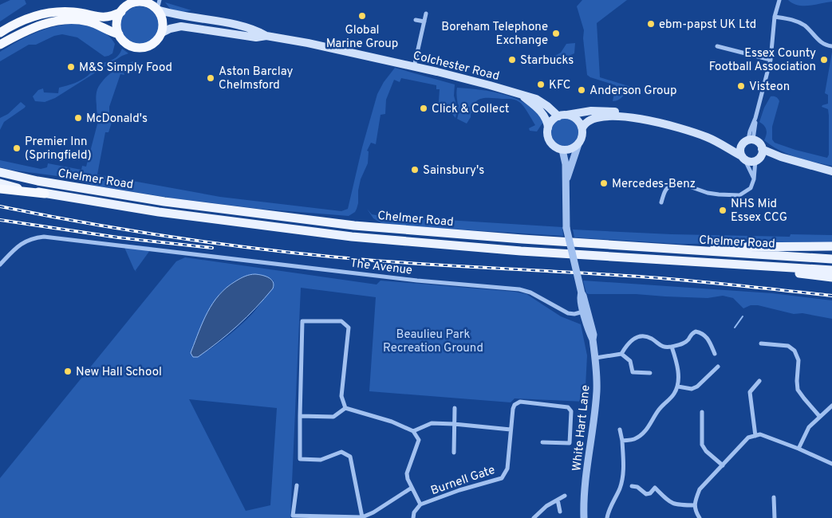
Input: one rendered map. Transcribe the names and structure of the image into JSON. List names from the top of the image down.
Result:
{
  "streets": {
    "main road": ["Colchester Road", "Chelmer Road"],
    "street": ["The Avenue", "White Hart Lane", "Burnell Gate"]
  },
  "crossings": [
    ["Colchester Road", "White Hart Lane"],
    ["The Avenue", "White Hart Lane"]
  ],
  "parks": ["Beaulieu Park Recreation Ground"],
  "places": [
    "Global Marine Group",
    "ebm-papst UK Ltd",
    "Boreham Telephone Exchange",
    "Starbucks",
    "Essex County Football Association",
    "M&S Simply Food",
    "Aston Barclay Chelmsford",
    "KFC",
    "Visteon",
    "Anderson Group",
    "Click & Collect",
    "McDonald's",
    "Premier Inn (Springfield)",
    "Sainsbury's",
    "Mercedes-Benz",
    "NHS Mid Essex CCG",
    "New Hall School"
  ]
}
